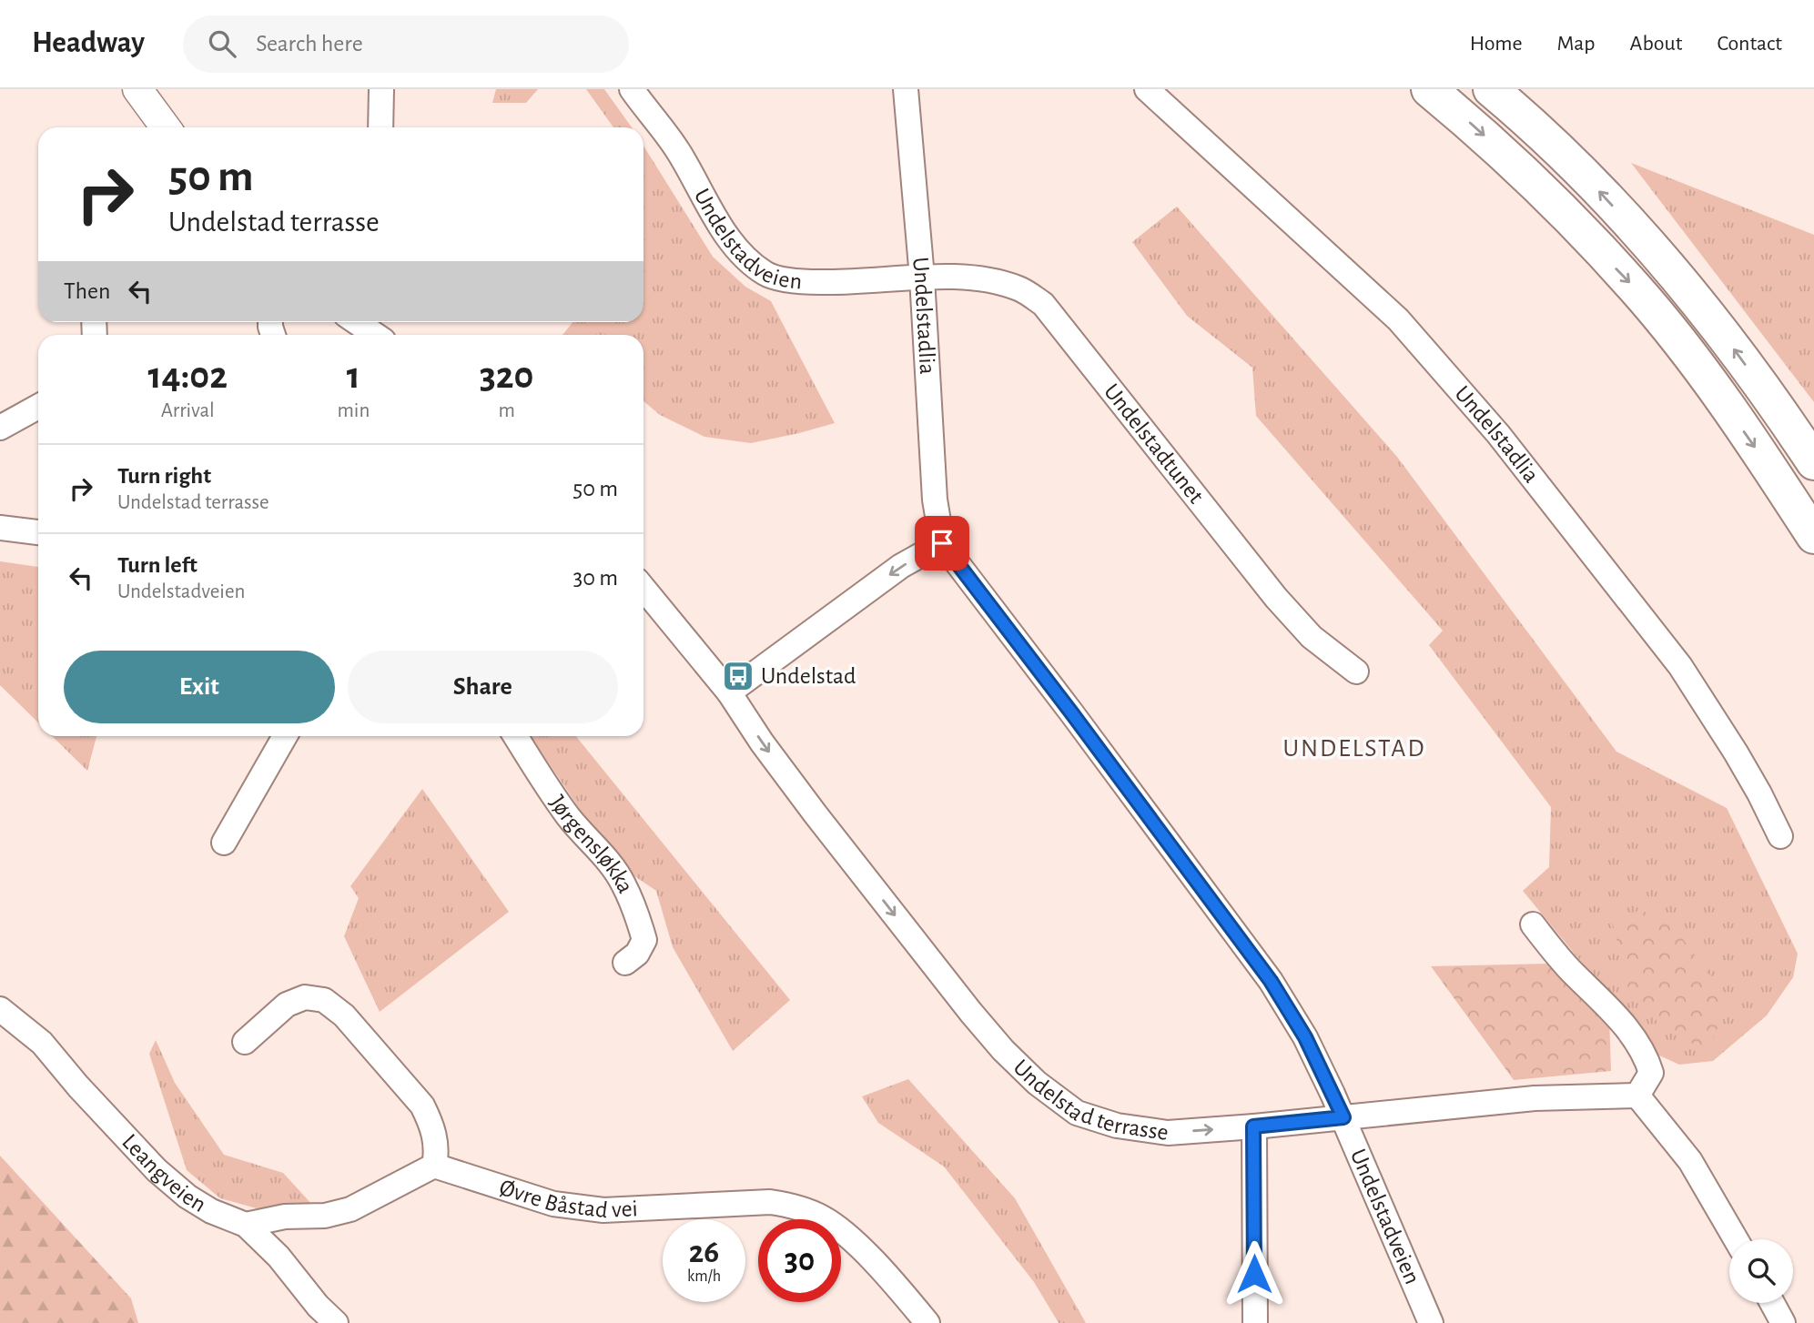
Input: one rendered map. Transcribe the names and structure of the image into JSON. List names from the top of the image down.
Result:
{
  "streets": {
    "street": [
      "Undelstadveien",
      "Undelstadlia",
      "Undelstadtunet",
      "Jørgensløkka",
      "Undelstad terrasse",
      "Leangveien",
      "Øvre Båstad vei"
    ]
  },
  "crossings": [
    ["Undelstadveien", "Undelstadlia"],
    ["Undelstadveien", "Undelstadtunet"],
    ["Undelstadveien", "Undelstad terrasse"],
    ["Undelstadlia", "Undelstadtunet"]
  ],
  "one_way": ["Undelstad terrasse"],
  "districts": ["UNDELSTAD"],
  "places": {
    "bus stop": ["Undelstad"]
  },
  "page": {
    "header": "Headway",
    "search": "Search here",
    "nav": [
      "Home",
      "Map",
      "About",
      "Contact"
    ],
    "turn": ["50 m", "Undelstad terrasse"],
    "then": "Then",
    "eta": [
      "14:02",
      "Arrival",
      "1",
      "min",
      "320",
      "m"
    ],
    "list": [
      {
        "name": "Turn right",
        "note": "Undelstad terrasse",
        "value": "50 m"
      },
      {
        "name": "Turn left",
        "note": "Undelstadveien",
        "value": "30 m"
      }
    ],
    "buttons": ["Exit", "Share"],
    "speed": "26 km/h",
    "limit": "30"
  }
}
